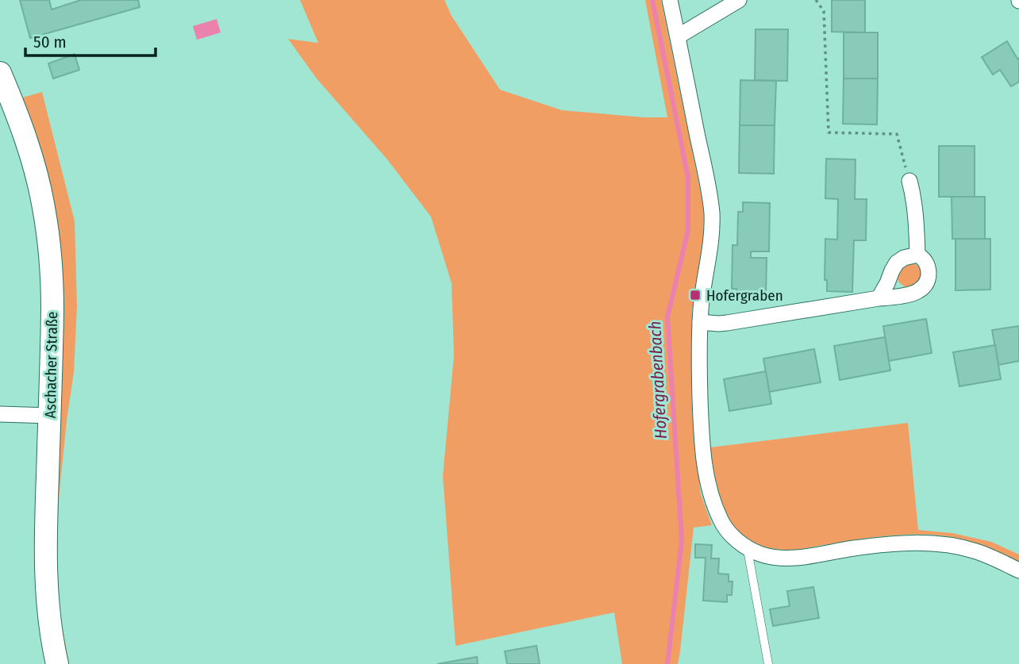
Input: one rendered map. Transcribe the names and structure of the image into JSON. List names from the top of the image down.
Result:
{
  "streets": {
    "street": ["Aschacher Straße"]
  },
  "water": ["Hofergrabenbach"],
  "places": {
    "transit": ["Hofergraben"]
  },
  "scale_bar": "50 m"
}
